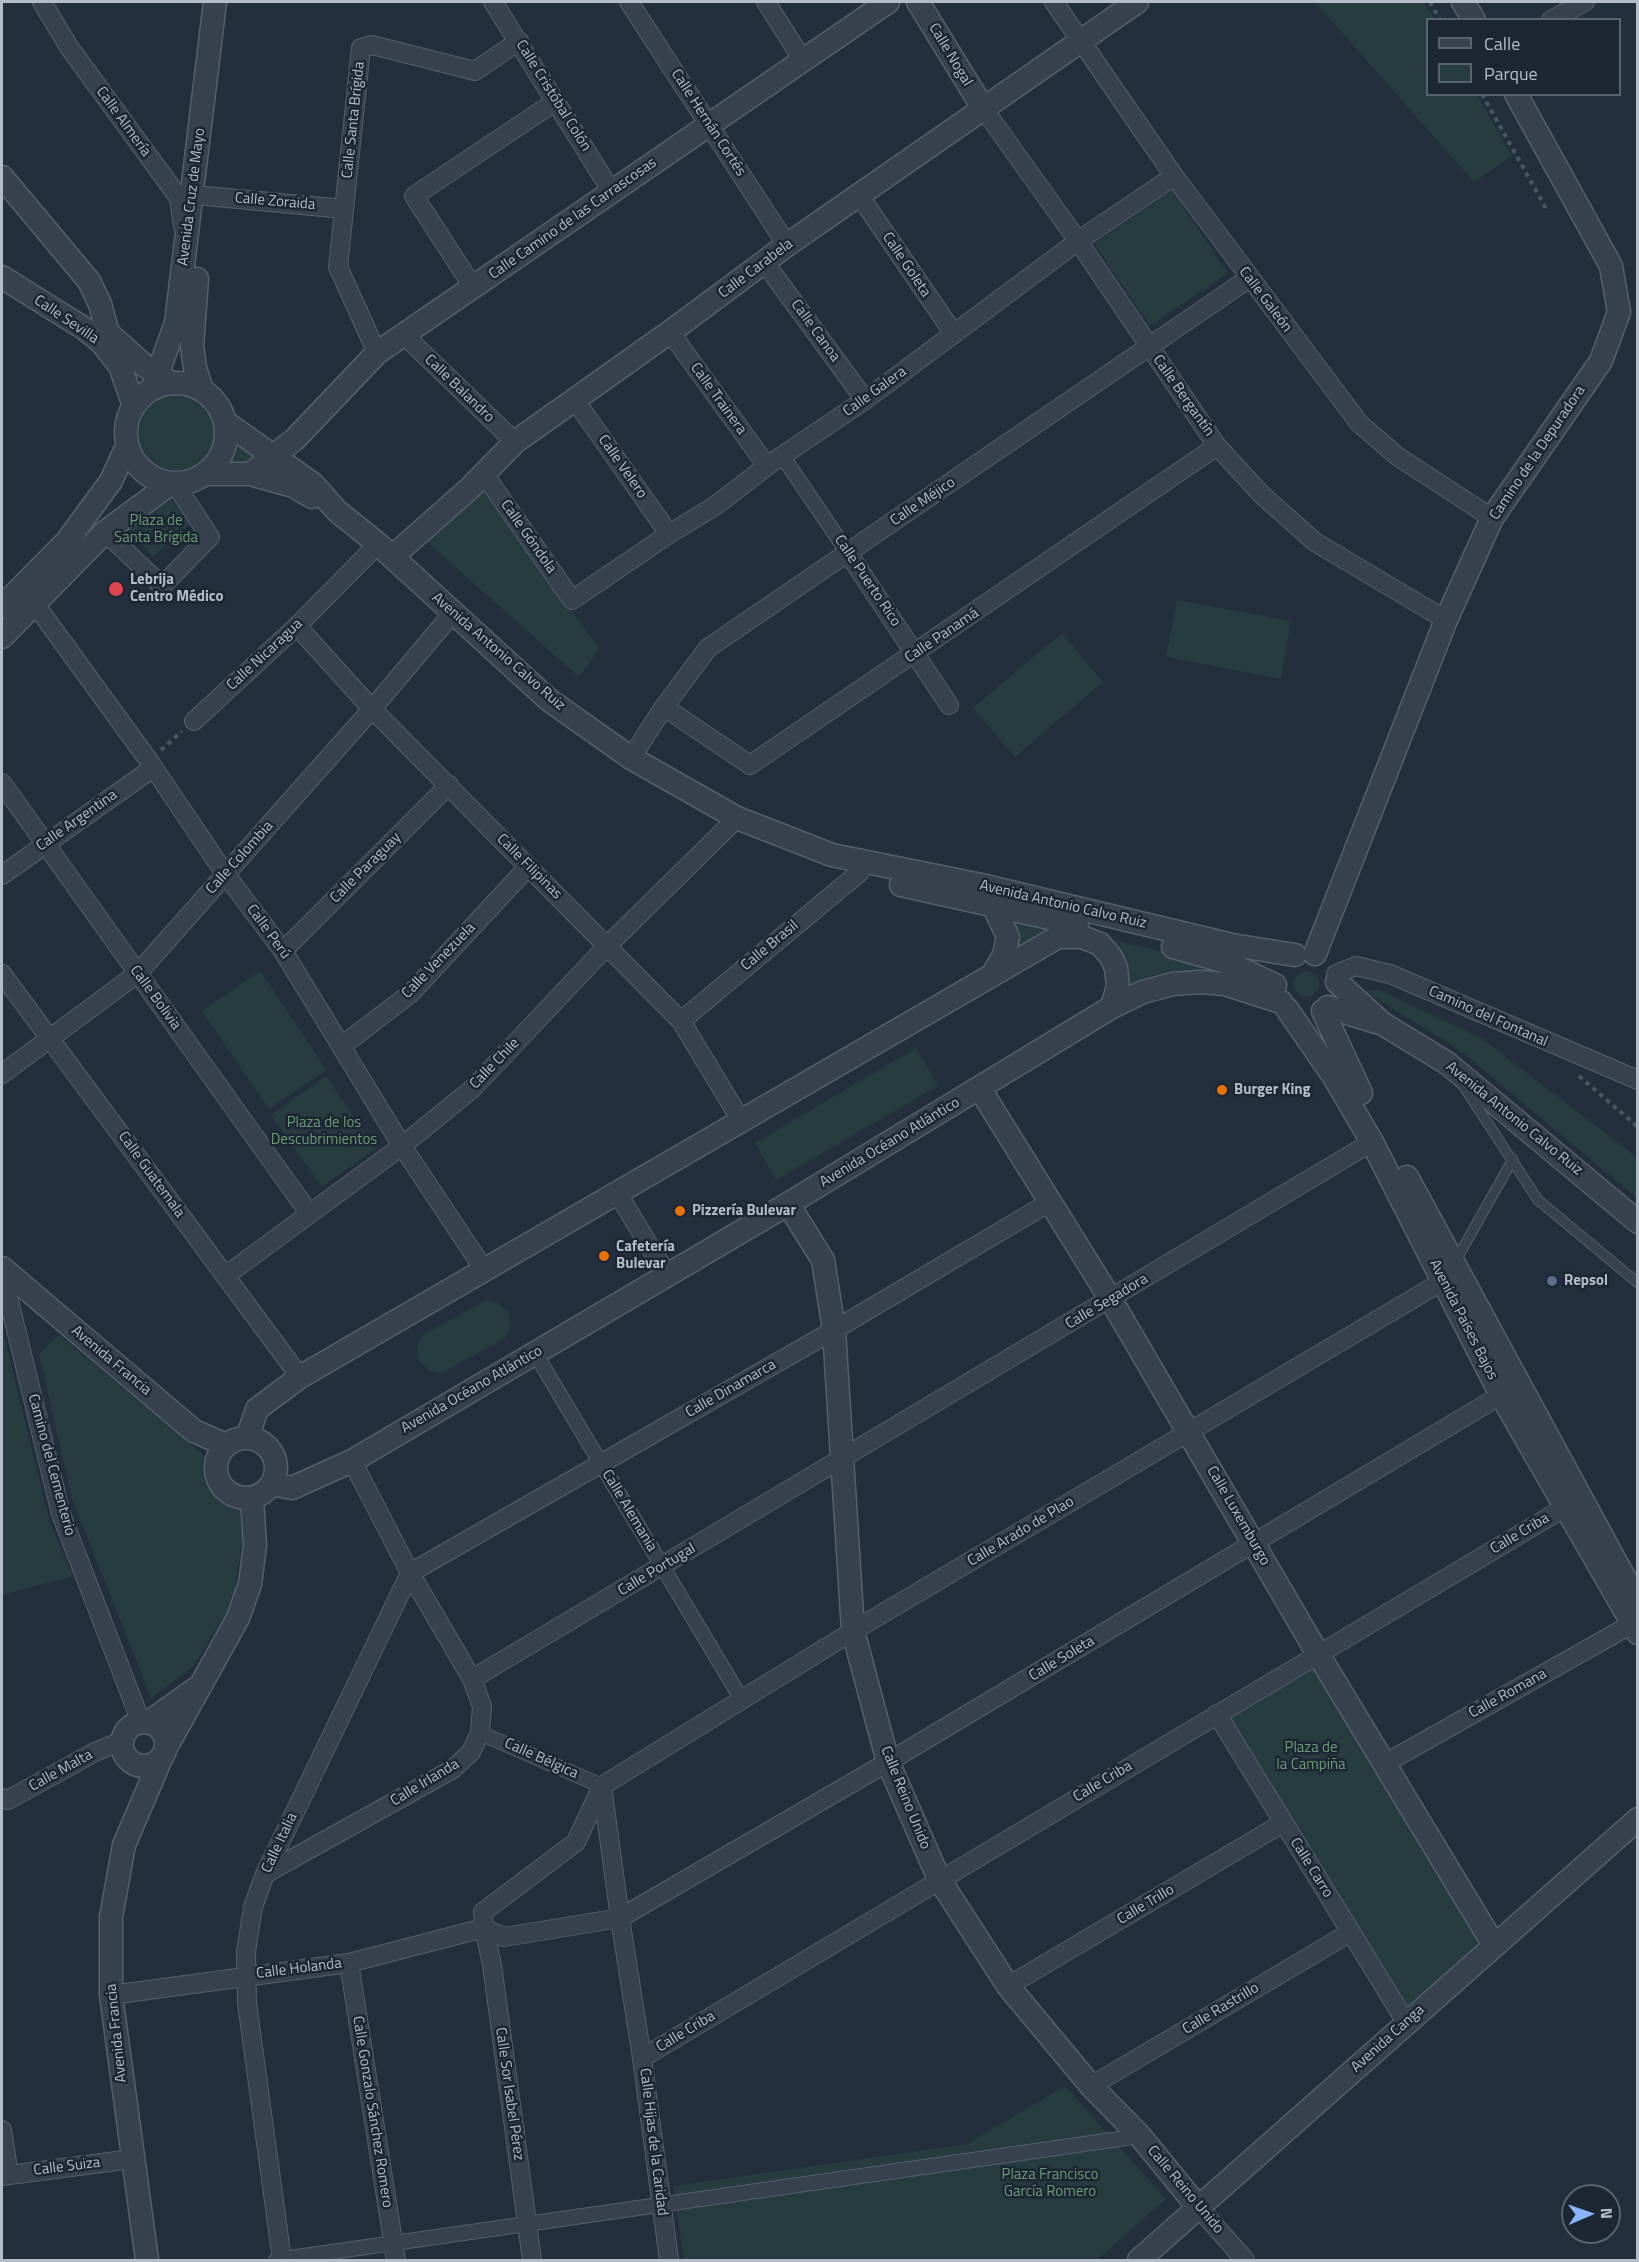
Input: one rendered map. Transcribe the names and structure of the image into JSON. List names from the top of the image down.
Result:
{
  "streets": {
    "street": [
      "Calle Nogal",
      "Calle Cristóbal Colón",
      "Calle Santa Brígida",
      "Calle Almería",
      "Calle Hernán Cortés",
      "Avenida Cruz de Mayo",
      "Calle Zoraida",
      "Calle Camino de las Carrascosas",
      "Calle Goleta",
      "Calle Carabela",
      "Calle Galeón",
      "Calle Sevilla",
      "Calle Canoa",
      "Calle Balandro",
      "Calle Galera",
      "Calle Bergantín",
      "Calle Trainera",
      "Camino de la Depuradora",
      "Calle Velero",
      "Calle Méjico",
      "Calle Góndola",
      "Calle Puerto Rico",
      "Calle Panamá",
      "Avenida Antonio Calvo Ruiz",
      "Calle Nicaragua",
      "Calle Argentina",
      "Calle Colombia",
      "Calle Filipinas",
      "Calle Paraguay",
      "Calle Perú",
      "Calle Brasil",
      "Calle Venezuela",
      "Calle Bolivia",
      "Camino del Fontanal",
      "Calle Chile",
      "Avenida Océano Atlántico",
      "Calle Guatemala",
      "Calle Segadora",
      "Avenida Países Bajos",
      "Avenida Francia",
      "Calle Dinamarca",
      "Camino del Cementerio",
      "Calle Alemania",
      "Calle Luxemburgo",
      "Calle Arado de Plao",
      "Calle Criba",
      "Calle Portugal",
      "Calle Soleta",
      "Calle Romana",
      "Calle Bélgica",
      "Calle Malta",
      "Calle Irlanda",
      "Calle Reino Unido",
      "Calle Italia",
      "Calle Carro",
      "Calle Trillo",
      "Calle Holanda",
      "Calle Rastrillo",
      "Avenida Canga",
      "Calle Sor Isabel Pérez",
      "Calle Gonzalo Sánchez Romero",
      "Calle Hijas de la Caridad",
      "Calle Suiza"
    ]
  },
  "crossings": [
    ["Calle Nogal", "Calle Carabela"],
    ["Calle Nogal", "Calle Bergantín"],
    ["Calle Cristóbal Colón", "Calle Santa Brígida"],
    ["Calle Cristóbal Colón", "Calle Camino de las Carrascosas"],
    ["Calle Santa Brígida", "Calle Zoraida"],
    ["Calle Santa Brígida", "Calle Camino de las Carrascosas"],
    ["Calle Almería", "Avenida Cruz de Mayo"],
    ["Calle Hernán Cortés", "Calle Camino de las Carrascosas"],
    ["Calle Hernán Cortés", "Calle Carabela"],
    ["Avenida Cruz de Mayo", "Calle Zoraida"],
    ["Avenida Cruz de Mayo", "Calle Sevilla"],
    ["Avenida Cruz de Mayo", "Avenida Antonio Calvo Ruiz"],
    ["Calle Camino de las Carrascosas", "Calle Balandro"],
    ["Calle Camino de las Carrascosas", "Avenida Antonio Calvo Ruiz"],
    ["Calle Goleta", "Calle Carabela"],
    ["Calle Goleta", "Calle Galera"],
    ["Calle Carabela", "Calle Galeón"],
    ["Calle Carabela", "Calle Canoa"],
    ["Calle Carabela", "Calle Balandro"],
    ["Calle Carabela", "Calle Bergantín"],
    ["Calle Carabela", "Calle Trainera"],
    ["Calle Carabela", "Calle Velero"],
    ["Calle Carabela", "Calle Góndola"],
    ["Calle Carabela", "Avenida Antonio Calvo Ruiz"],
    ["Calle Carabela", "Calle Nicaragua"],
    ["Calle Galeón", "Calle Galera"],
    ["Calle Galeón", "Camino de la Depuradora"],
    ["Calle Galeón", "Calle Méjico"],
    ["Calle Sevilla", "Avenida Antonio Calvo Ruiz"],
    ["Calle Canoa", "Calle Galera"],
    ["Calle Galera", "Calle Bergantín"],
    ["Calle Galera", "Calle Trainera"],
    ["Calle Galera", "Calle Velero"],
    ["Calle Galera", "Calle Góndola"],
    ["Calle Galera", "Calle Puerto Rico"],
    ["Calle Bergantín", "Camino de la Depuradora"],
    ["Calle Bergantín", "Calle Méjico"],
    ["Calle Bergantín", "Calle Panamá"],
    ["Camino de la Depuradora", "Avenida Antonio Calvo Ruiz"],
    ["Camino de la Depuradora", "Camino del Fontanal"],
    ["Camino de la Depuradora", "Avenida Océano Atlántico"],
    ["Camino de la Depuradora", "Avenida Países Bajos"],
    ["Calle Méjico", "Calle Puerto Rico"],
    ["Calle Méjico", "Calle Panamá"],
    ["Calle Méjico", "Avenida Antonio Calvo Ruiz"],
    ["Calle Puerto Rico", "Calle Panamá"],
    ["Avenida Antonio Calvo Ruiz", "Calle Nicaragua"],
    ["Avenida Antonio Calvo Ruiz", "Calle Colombia"],
    ["Avenida Antonio Calvo Ruiz", "Calle Brasil"],
    ["Avenida Antonio Calvo Ruiz", "Camino del Fontanal"],
    ["Avenida Antonio Calvo Ruiz", "Calle Chile"],
    ["Avenida Antonio Calvo Ruiz", "Avenida Océano Atlántico"],
    ["Avenida Antonio Calvo Ruiz", "Avenida Países Bajos"],
    ["Calle Nicaragua", "Calle Filipinas"],
    ["Calle Argentina", "Calle Perú"],
    ["Calle Argentina", "Calle Bolivia"],
    ["Calle Colombia", "Calle Filipinas"],
    ["Calle Colombia", "Calle Perú"],
    ["Calle Colombia", "Calle Bolivia"],
    ["Calle Colombia", "Calle Guatemala"],
    ["Calle Filipinas", "Calle Paraguay"],
    ["Calle Filipinas", "Calle Brasil"],
    ["Calle Filipinas", "Calle Venezuela"],
    ["Calle Filipinas", "Calle Chile"],
    ["Calle Paraguay", "Calle Perú"],
    ["Calle Perú", "Calle Venezuela"],
    ["Calle Perú", "Calle Chile"],
    ["Calle Bolivia", "Calle Chile"],
    ["Camino del Fontanal", "Avenida Océano Atlántico"],
    ["Camino del Fontanal", "Avenida Países Bajos"],
    ["Calle Chile", "Calle Guatemala"],
    ["Avenida Océano Atlántico", "Avenida Países Bajos"],
    ["Avenida Océano Atlántico", "Avenida Francia"],
    ["Avenida Océano Atlántico", "Calle Alemania"],
    ["Avenida Océano Atlántico", "Calle Luxemburgo"],
    ["Avenida Océano Atlántico", "Calle Reino Unido"],
    ["Calle Segadora", "Avenida Países Bajos"],
    ["Calle Segadora", "Calle Luxemburgo"],
    ["Calle Segadora", "Calle Portugal"],
    ["Calle Segadora", "Calle Reino Unido"],
    ["Avenida Países Bajos", "Calle Arado de Plao"],
    ["Avenida Países Bajos", "Calle Criba"],
    ["Avenida Países Bajos", "Calle Soleta"],
    ["Avenida Países Bajos", "Calle Romana"],
    ["Avenida Francia", "Camino del Cementerio"],
    ["Avenida Francia", "Calle Malta"],
    ["Avenida Francia", "Calle Holanda"],
    ["Avenida Francia", "Calle Suiza"],
    ["Calle Dinamarca", "Calle Alemania"],
    ["Calle Dinamarca", "Calle Luxemburgo"],
    ["Calle Dinamarca", "Calle Reino Unido"],
    ["Calle Dinamarca", "Calle Italia"],
    ["Camino del Cementerio", "Calle Malta"],
    ["Calle Alemania", "Calle Arado de Plao"],
    ["Calle Alemania", "Calle Portugal"],
    ["Calle Luxemburgo", "Calle Arado de Plao"],
    ["Calle Luxemburgo", "Calle Criba"],
    ["Calle Luxemburgo", "Calle Soleta"],
    ["Calle Luxemburgo", "Calle Romana"],
    ["Calle Luxemburgo", "Avenida Canga"],
    ["Calle Arado de Plao", "Calle Bélgica"],
    ["Calle Arado de Plao", "Calle Reino Unido"],
    ["Calle Arado de Plao", "Calle Hijas de la Caridad"],
    ["Calle Criba", "Calle Reino Unido"],
    ["Calle Criba", "Calle Carro"],
    ["Calle Criba", "Calle Hijas de la Caridad"],
    ["Calle Portugal", "Calle Reino Unido"],
    ["Calle Soleta", "Calle Reino Unido"],
    ["Calle Soleta", "Calle Hijas de la Caridad"],
    ["Calle Bélgica", "Calle Irlanda"],
    ["Calle Bélgica", "Calle Hijas de la Caridad"],
    ["Calle Irlanda", "Calle Italia"],
    ["Calle Reino Unido", "Calle Trillo"],
    ["Calle Reino Unido", "Calle Rastrillo"],
    ["Calle Reino Unido", "Avenida Canga"],
    ["Calle Italia", "Calle Holanda"],
    ["Calle Carro", "Calle Trillo"],
    ["Calle Carro", "Calle Rastrillo"],
    ["Calle Carro", "Avenida Canga"],
    ["Calle Holanda", "Calle Sor Isabel Pérez"],
    ["Calle Holanda", "Calle Gonzalo Sánchez Romero"]
  ],
  "parks": [
    "Plaza de Santa Brígida",
    "Plaza de los Descubrimientos",
    "Plaza de la Campiña",
    "Plaza Francisco García Romero"
  ],
  "places": [
    "Lebrija Centro Médico",
    "Burger King",
    "Pizzería Bulevar",
    "Cafetería Bulevar",
    "Repsol"
  ],
  "legend": ["Calle", "Parque"],
  "north": "right"
}
